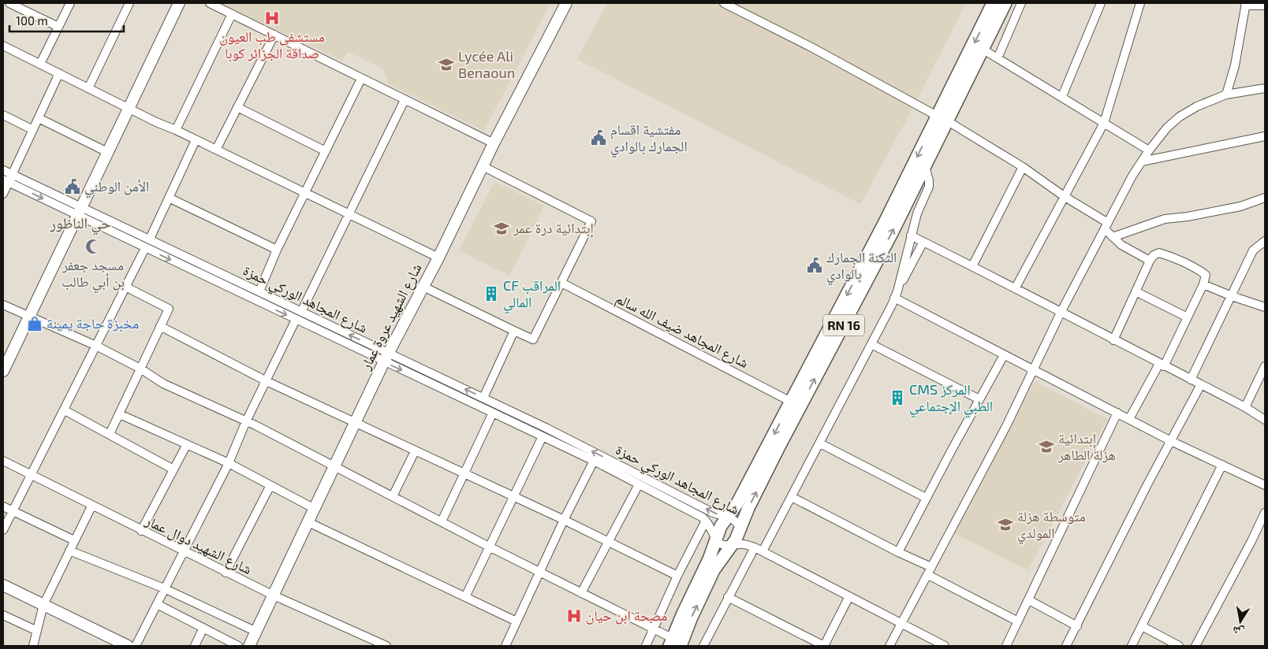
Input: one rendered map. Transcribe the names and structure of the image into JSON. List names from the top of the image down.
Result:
{
  "streets": {
    "main road": ["RN 16"],
    "street": [
      "شارع المجاهد الوركي حمزة",
      "شارع الشهيد عروة عمار",
      "شارع المجاهد ضيف الله سالم",
      "شارع الشهيد دوال عمار"
    ]
  },
  "crossings": [
    ["شارع المجاهد الوركي حمزة", "شارع الشهيد عروة عمار"],
    ["شارع المجاهد الوركي حمزة", "RN 16"],
    ["شارع الشهيد عروة عمار", "شارع الشهيد دوال عمار"],
    ["RN 16", "شارع المجاهد ضيف الله سالم"]
  ],
  "districts": ["حي الناظور"],
  "places": {
    "hospital": ["مستشفى طب العيون صداقة الجزائر كوبا", "مصحة ابن حيان"],
    "school or university": [
      "Lycée Ali Benaoun",
      "إبتدائية درة عمر",
      "إبتدائية هزلة الطاهر",
      "متوسطة هزلة المولدي"
    ],
    "public building": ["مفتشية اقسام الجمارك بالوادي", "الأمن الوطني", "الثكنة الجمارك بالوادي"],
    "mosque": ["مسجد جعفر بن أبي طالب"],
    "building": ["CF المراقب المالي", "CMS المركز الطبي الإجتماعي"],
    "shop": ["مخبزة حاجة يمينة"]
  },
  "scale_bar": "100 m",
  "north": "bottom"
}
